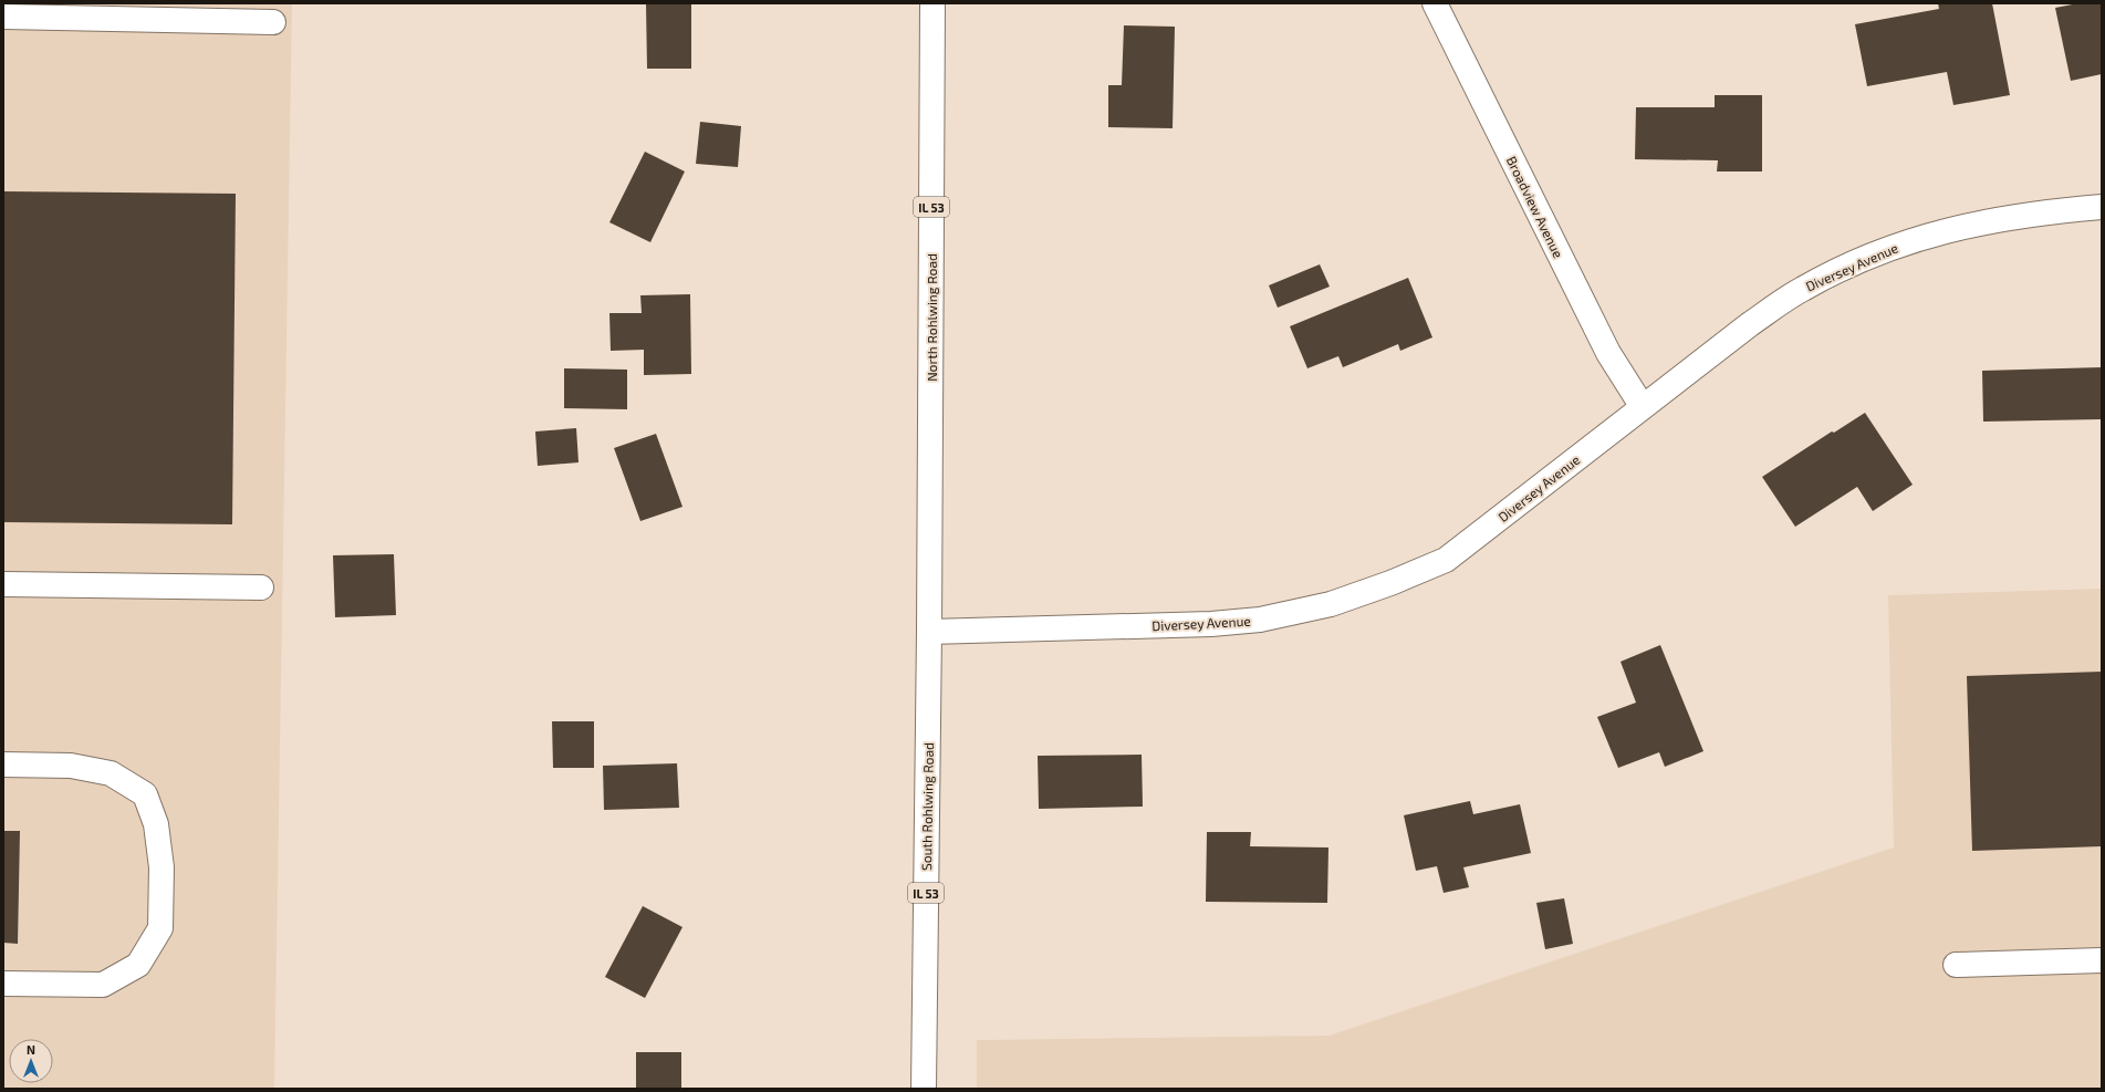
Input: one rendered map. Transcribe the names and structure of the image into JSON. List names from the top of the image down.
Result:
{
  "streets": {
    "street": [
      "IL 53",
      "Broadview Avenue",
      "Diversey Avenue",
      "North Rohlwing Road",
      "South Rohlwing Road"
    ]
  },
  "crossings": [
    ["Broadview Avenue", "Diversey Avenue"],
    ["Diversey Avenue", "North Rohlwing Road"],
    ["Diversey Avenue", "South Rohlwing Road"],
    ["North Rohlwing Road", "South Rohlwing Road"]
  ],
  "north": "top"
}
